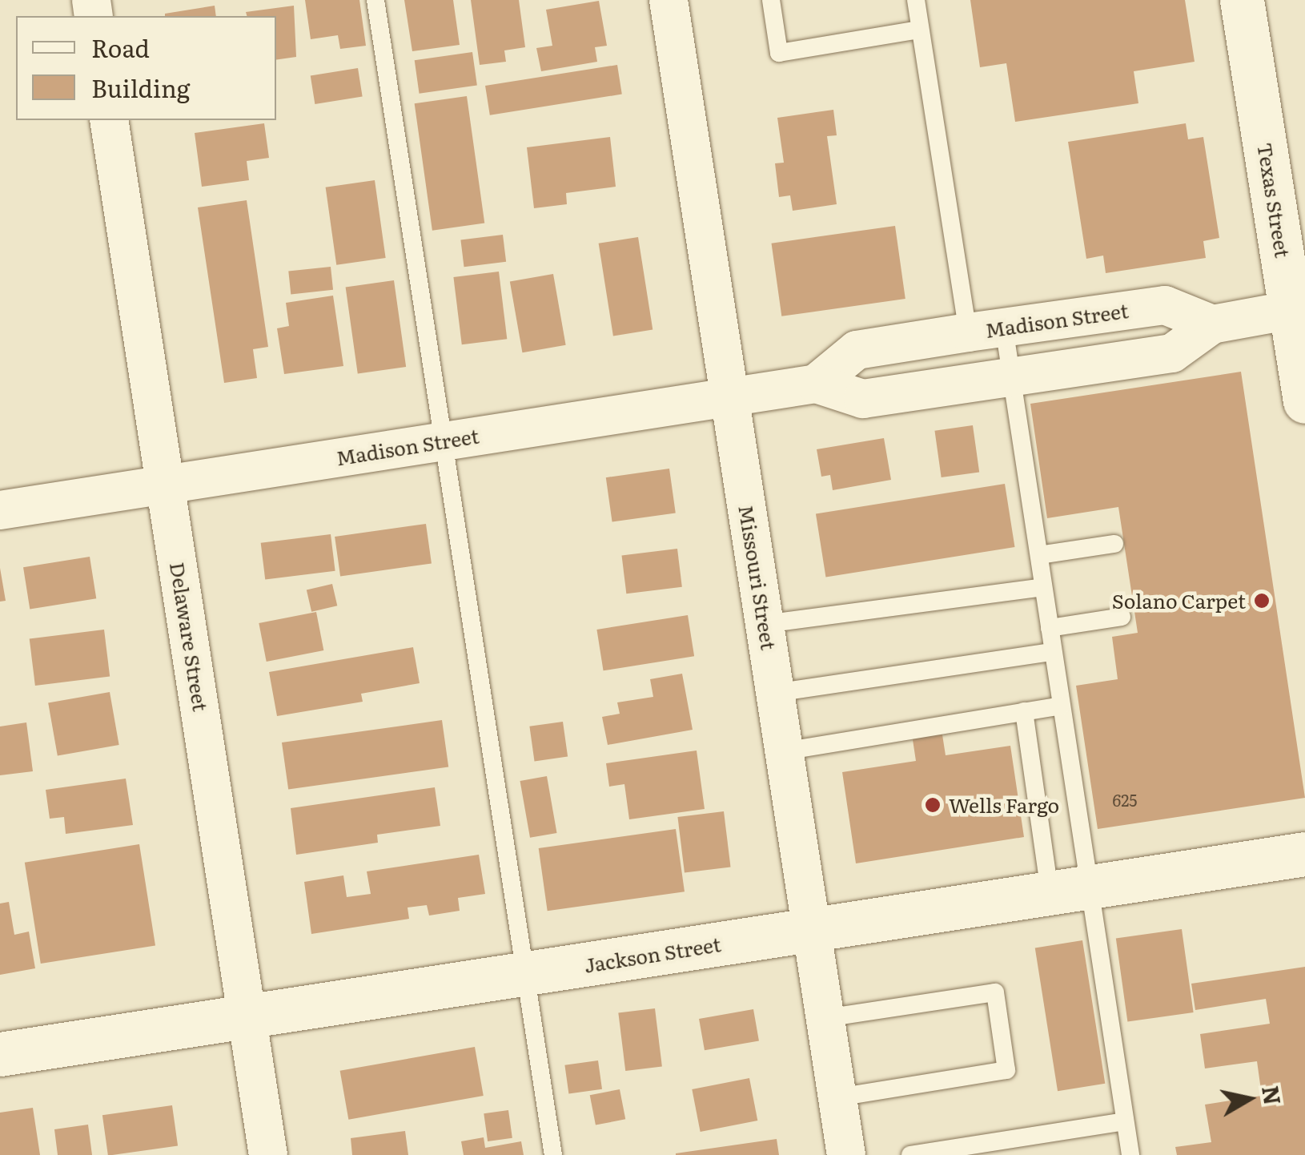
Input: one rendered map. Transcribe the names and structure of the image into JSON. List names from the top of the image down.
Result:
{
  "streets": {
    "street": [
      "Texas Street",
      "Madison Street",
      "Missouri Street",
      "Delaware Street",
      "Jackson Street"
    ]
  },
  "crossings": [
    ["Texas Street", "Madison Street"],
    ["Madison Street", "Missouri Street"],
    ["Madison Street", "Delaware Street"],
    ["Missouri Street", "Jackson Street"],
    ["Delaware Street", "Jackson Street"]
  ],
  "places": ["Solano Carpet", "Wells Fargo"],
  "house_numbers": ["625"],
  "legend": ["Road", "Building"],
  "north": "right"
}
